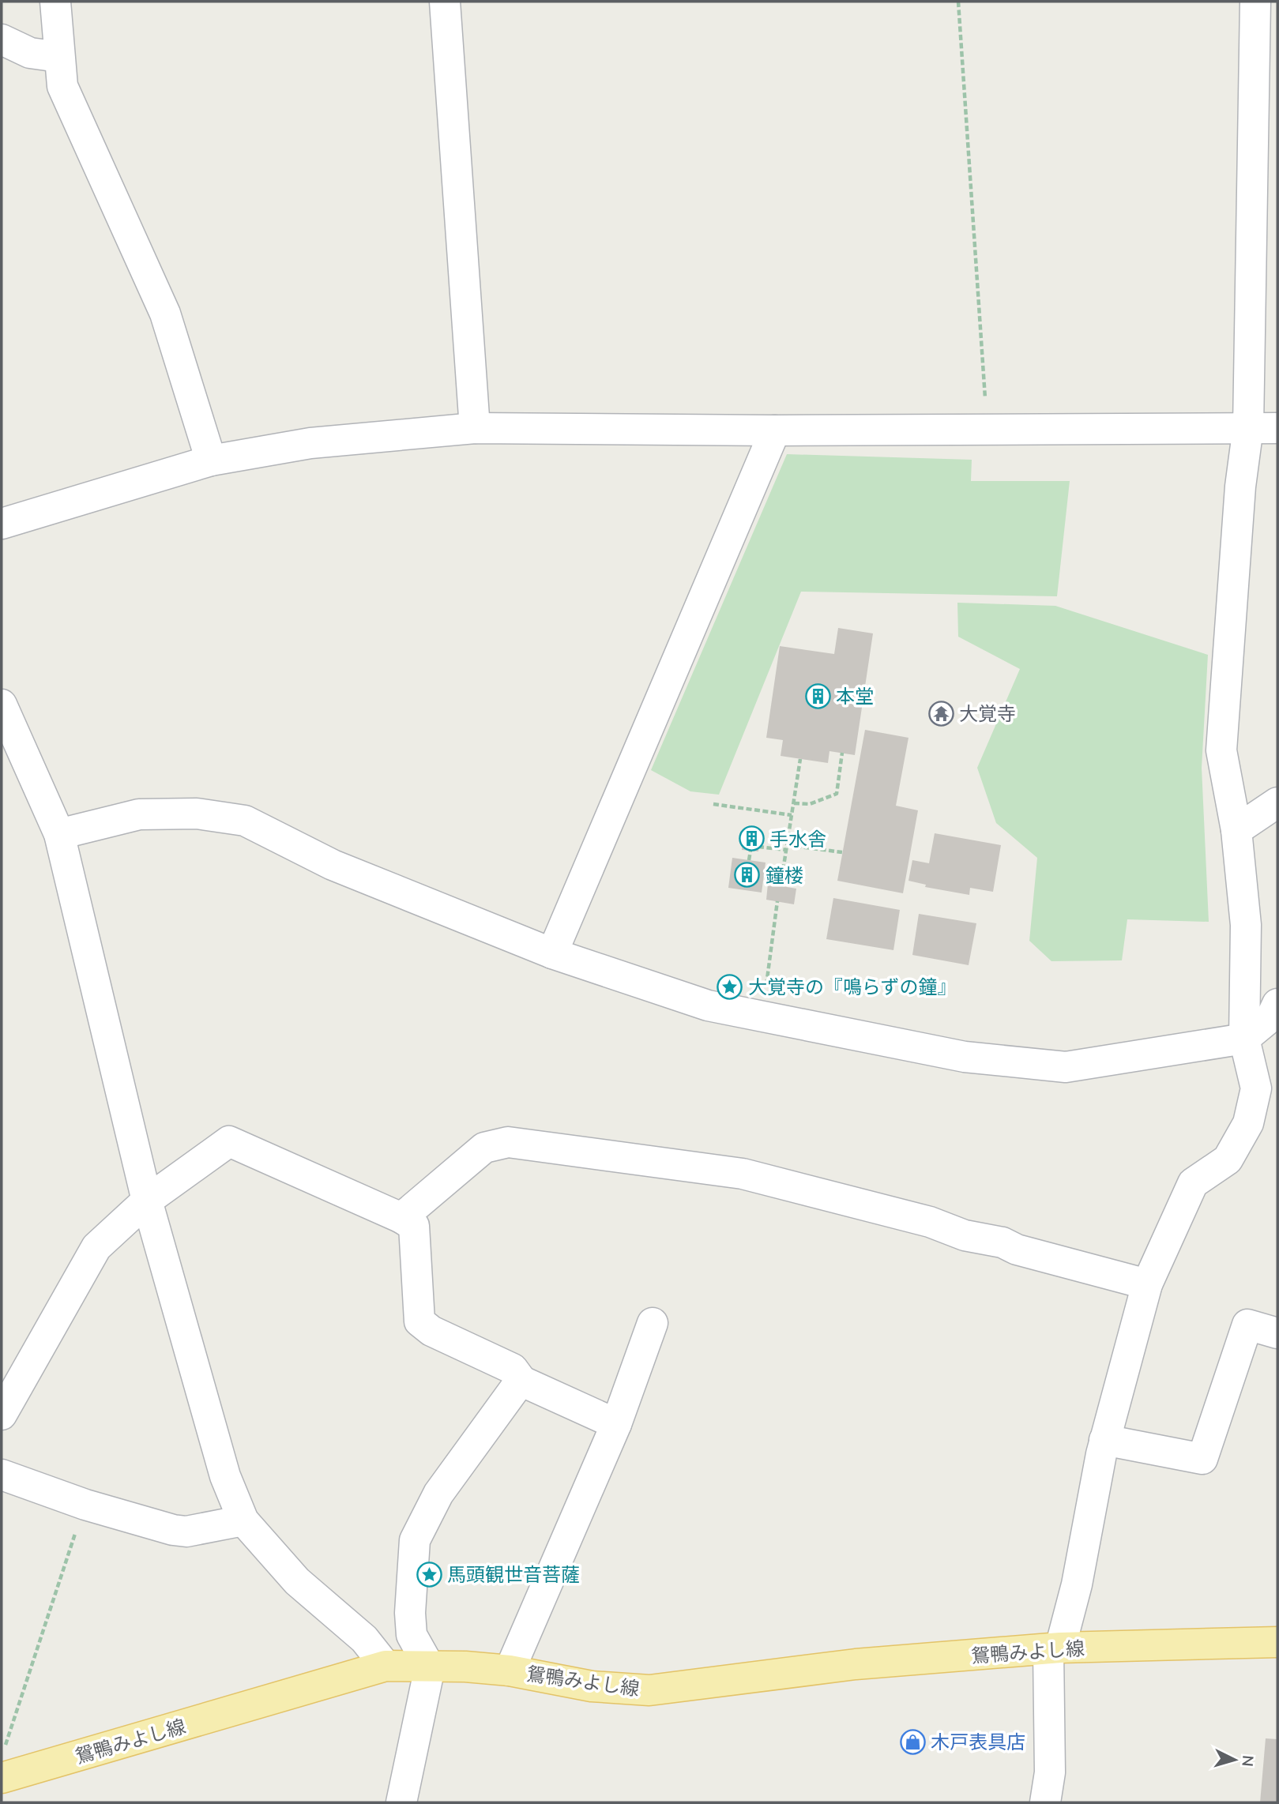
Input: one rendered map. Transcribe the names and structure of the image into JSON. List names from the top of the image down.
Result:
{
  "streets": {
    "main road": ["鴛鴨みよし線"]
  },
  "places": {
    "building": ["本堂", "手水舎", "鐘楼"],
    "temple": ["大覚寺"],
    "place": ["大覚寺の『鳴らずの鐘』", "馬頭観世音菩薩"],
    "shop": ["木戸表具店"]
  },
  "north": "right"
}
